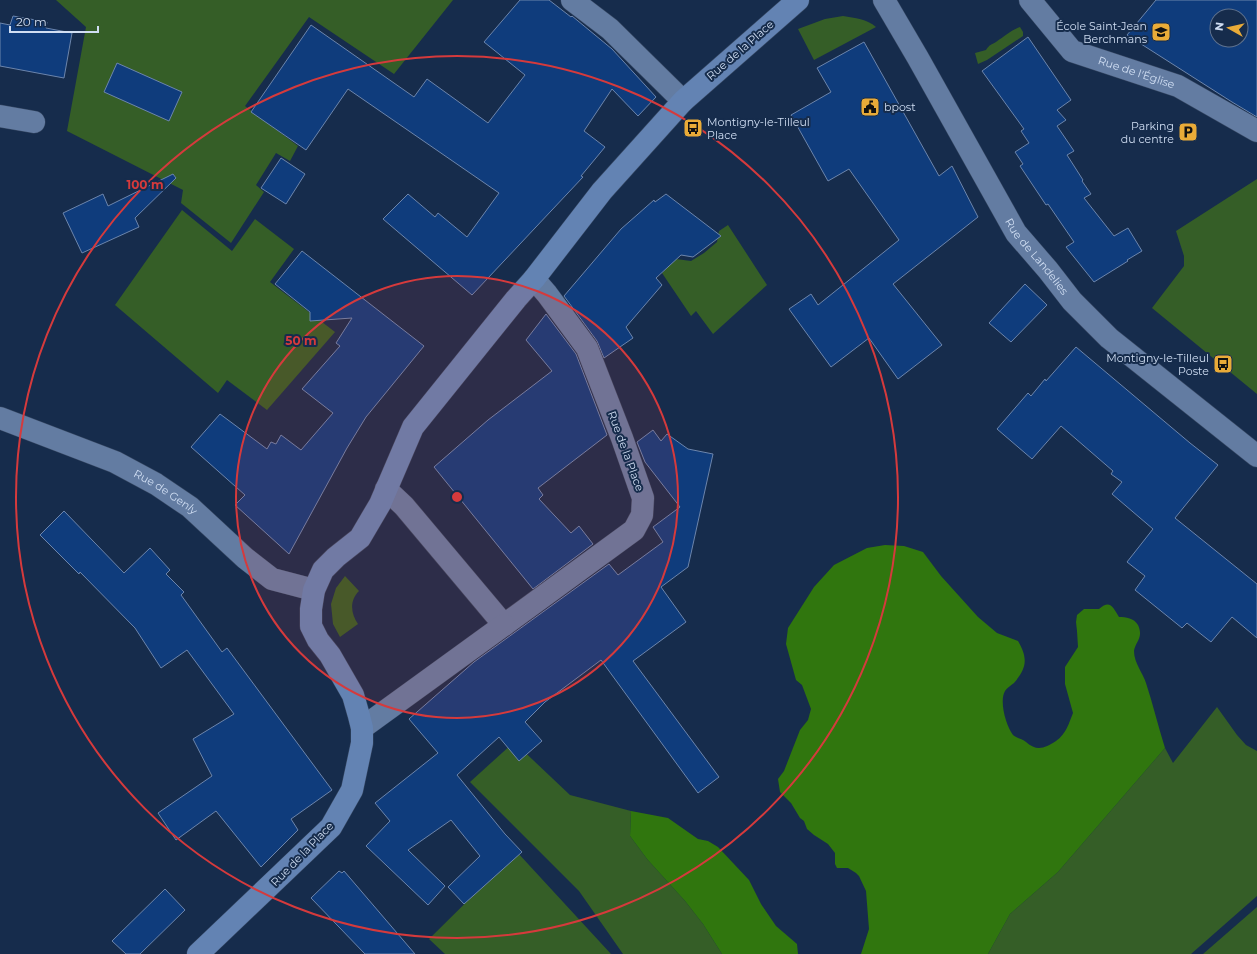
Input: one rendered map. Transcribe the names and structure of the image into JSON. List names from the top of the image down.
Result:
{
  "streets": {
    "main road": ["Rue de la Place"],
    "street": ["Rue de l'Église", "Rue de Landelies", "Rue de Genly"]
  },
  "crossings": [
    ["Rue de la Place", "Rue de Genly"]
  ],
  "places": {
    "school or university": ["École Saint-Jean Berchmans"],
    "public building": ["bpost"],
    "bus stop": ["Montigny-le-Tilleul Place", "Montigny-le-Tilleul Poste"],
    "parking": ["Parking du centre"]
  },
  "scale_bar": "20 m",
  "north": "left",
  "rings": ["100 m", "50 m"]
}
